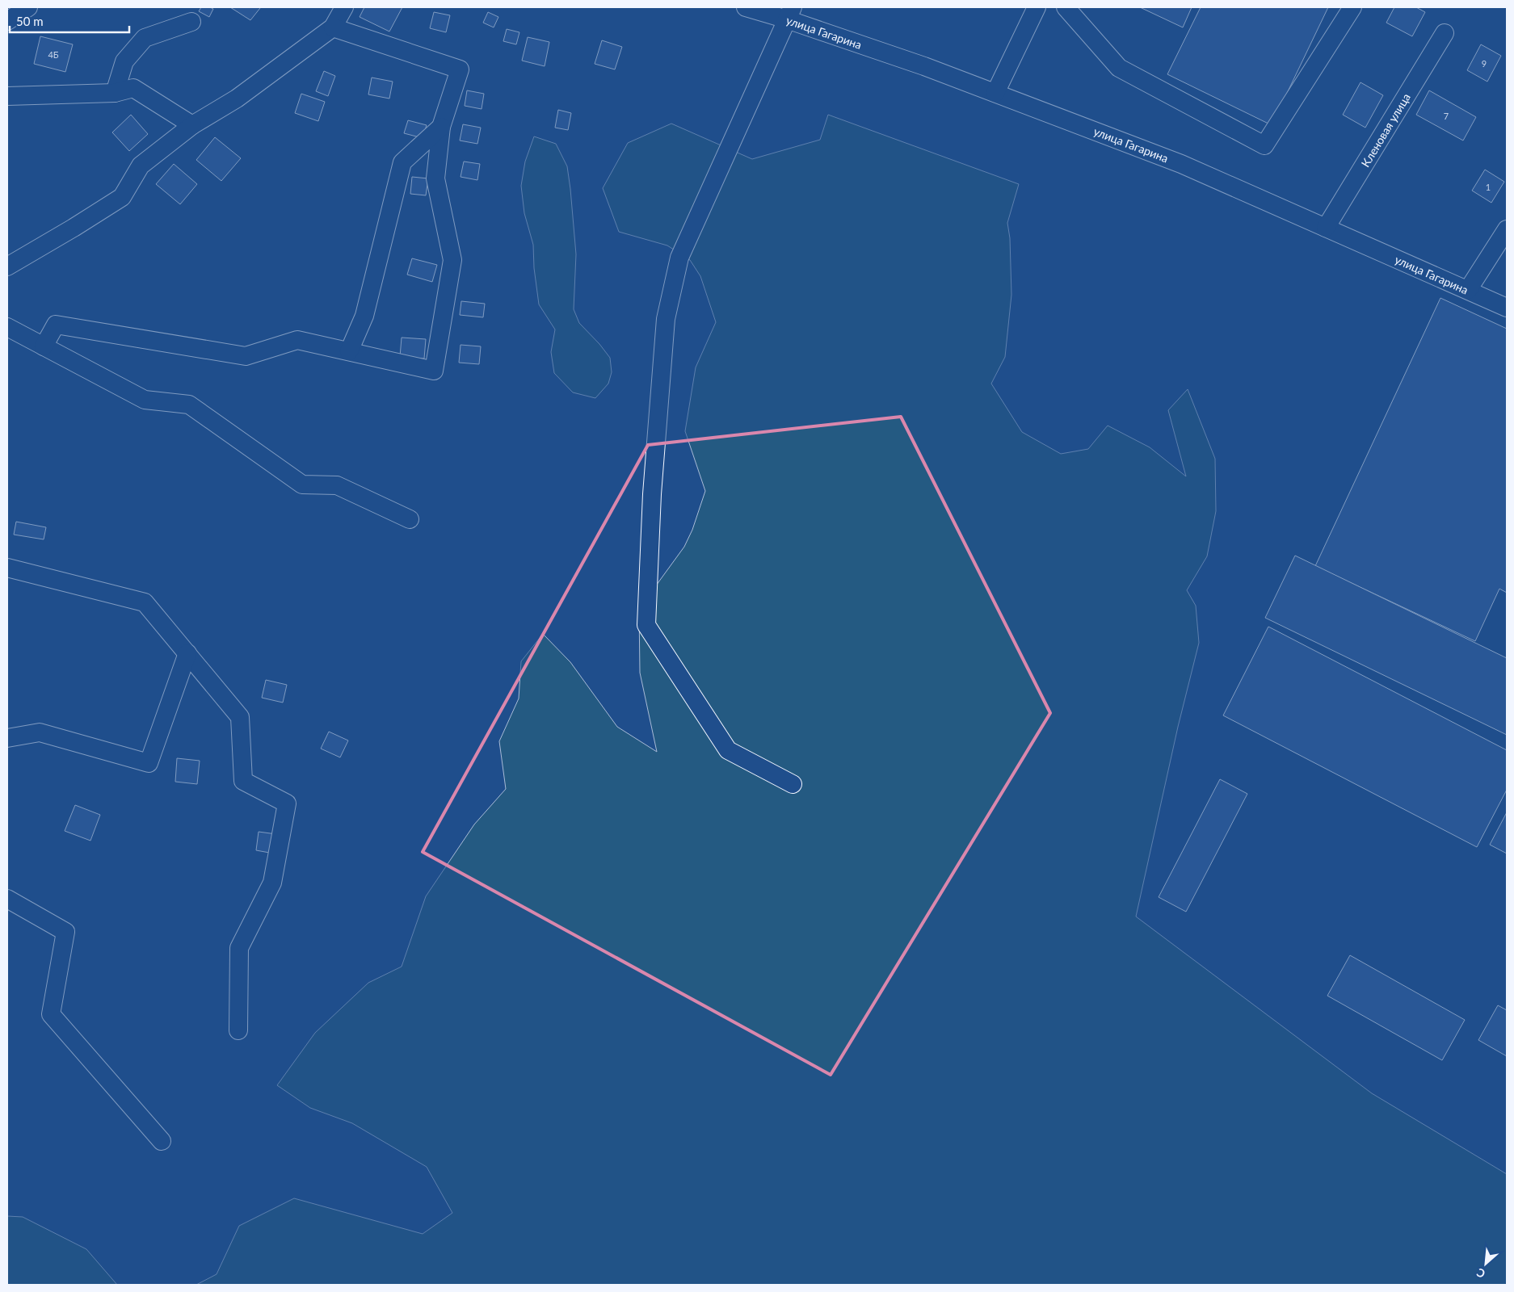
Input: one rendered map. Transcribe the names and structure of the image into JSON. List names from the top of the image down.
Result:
{
  "streets": {
    "street": ["улица Гагарина", "Кленовая улица"]
  },
  "crossings": [
    ["улица Гагарина", "Кленовая улица"]
  ],
  "house_numbers": [
    "4Б",
    "9",
    "7",
    "1"
  ],
  "scale_bar": "50 m",
  "north": "bottom left"
}
